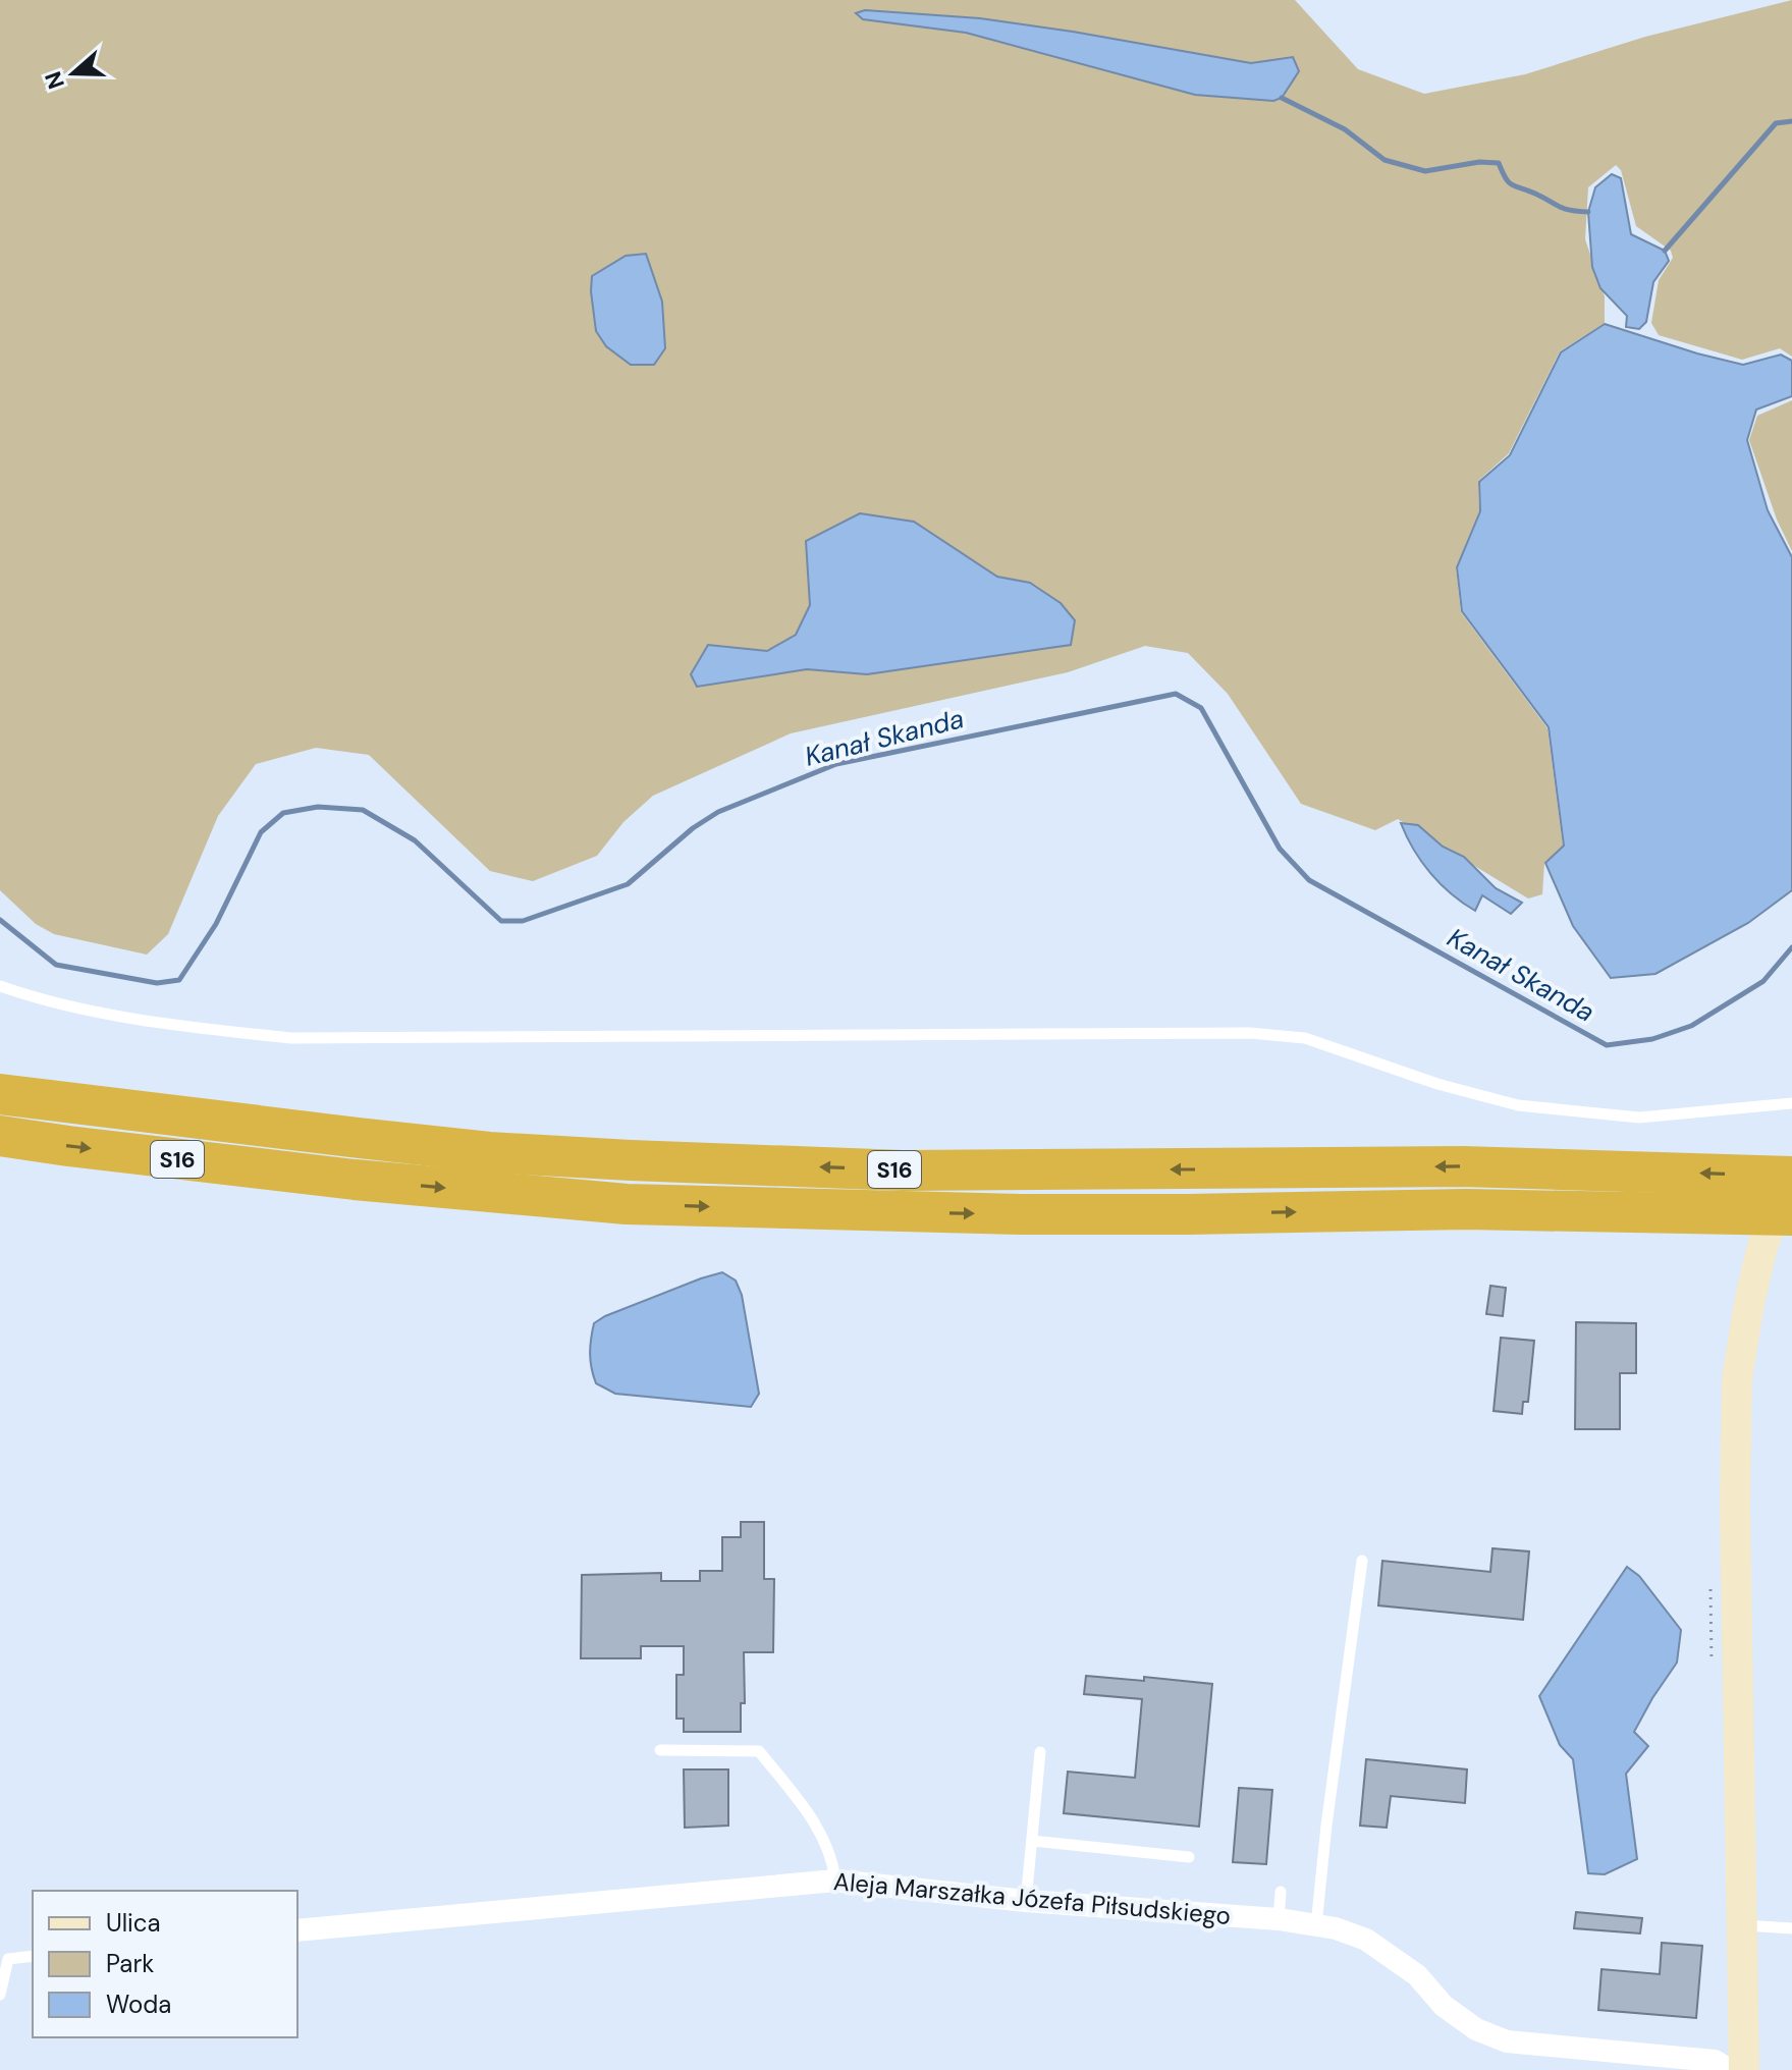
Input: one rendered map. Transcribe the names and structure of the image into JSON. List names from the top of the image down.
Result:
{
  "streets": {
    "highway": ["S16"],
    "street": ["Aleja Marszałka Józefa Piłsudskiego"]
  },
  "water": ["Kanał Skanda"],
  "legend": ["Ulica", "Park", "Woda"],
  "north": "left"
}
